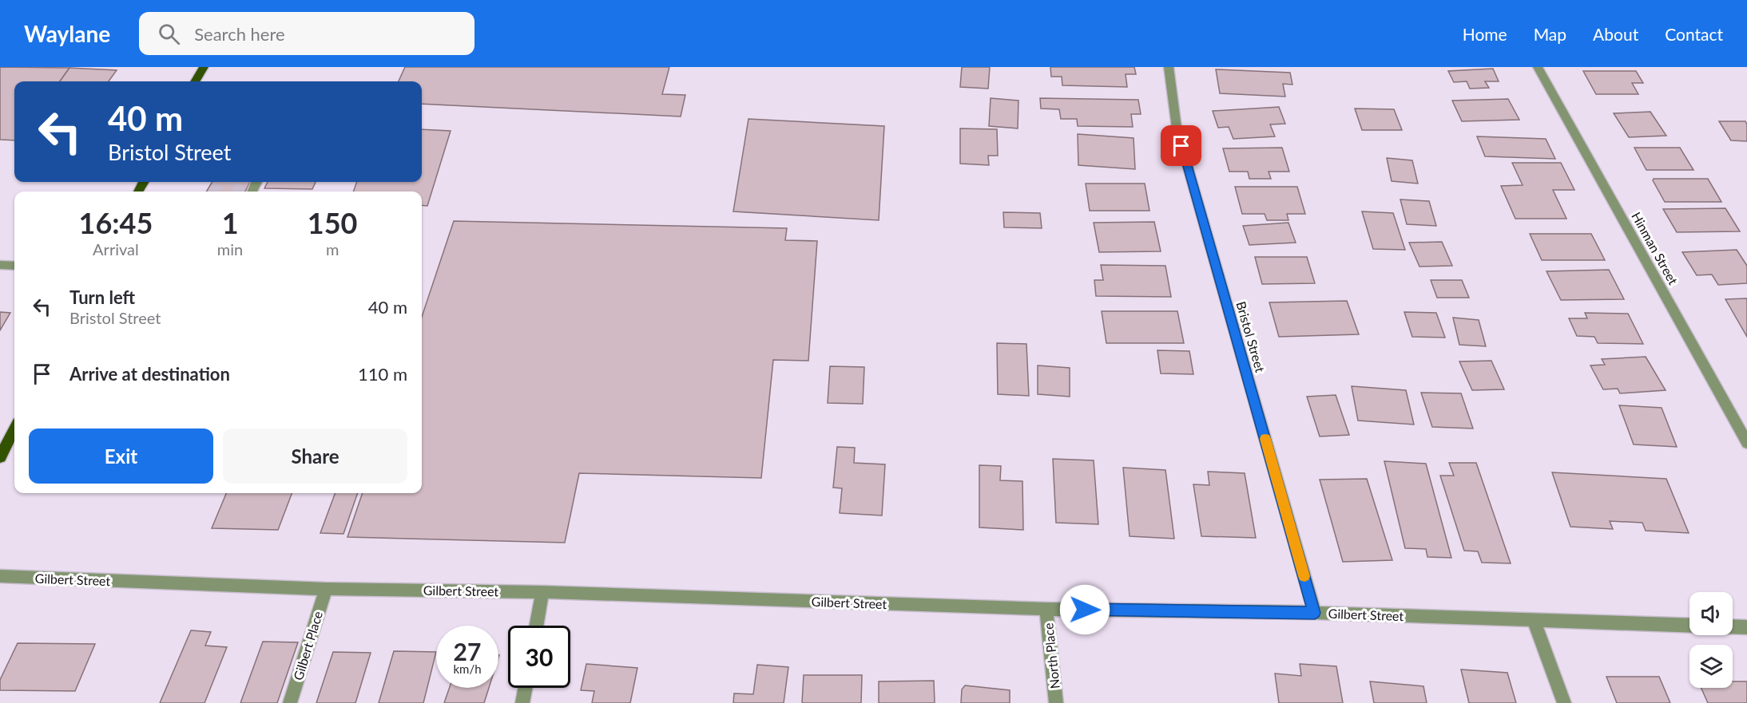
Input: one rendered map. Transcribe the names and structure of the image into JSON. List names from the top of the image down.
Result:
{
  "streets": {
    "street": [
      "Hinman Street",
      "Bristol Street",
      "Gilbert Street",
      "Gilbert Place",
      "North Place"
    ]
  },
  "crossings": [
    ["Bristol Street", "Gilbert Street"],
    ["Gilbert Street", "Gilbert Place"],
    ["Gilbert Street", "North Place"]
  ],
  "page": {
    "header": "Waylane",
    "search": "Search here",
    "nav": [
      "Home",
      "Map",
      "About",
      "Contact"
    ],
    "turn": ["40 m", "Bristol Street"],
    "eta": [
      "16:45",
      "Arrival",
      "1",
      "min",
      "150",
      "m"
    ],
    "list": [
      {
        "name": "Turn left",
        "note": "Bristol Street",
        "value": "40 m"
      },
      {
        "name": "Arrive at destination",
        "value": "110 m"
      }
    ],
    "buttons": ["Exit", "Share"],
    "speed": "27 km/h",
    "limit": "30"
  }
}
